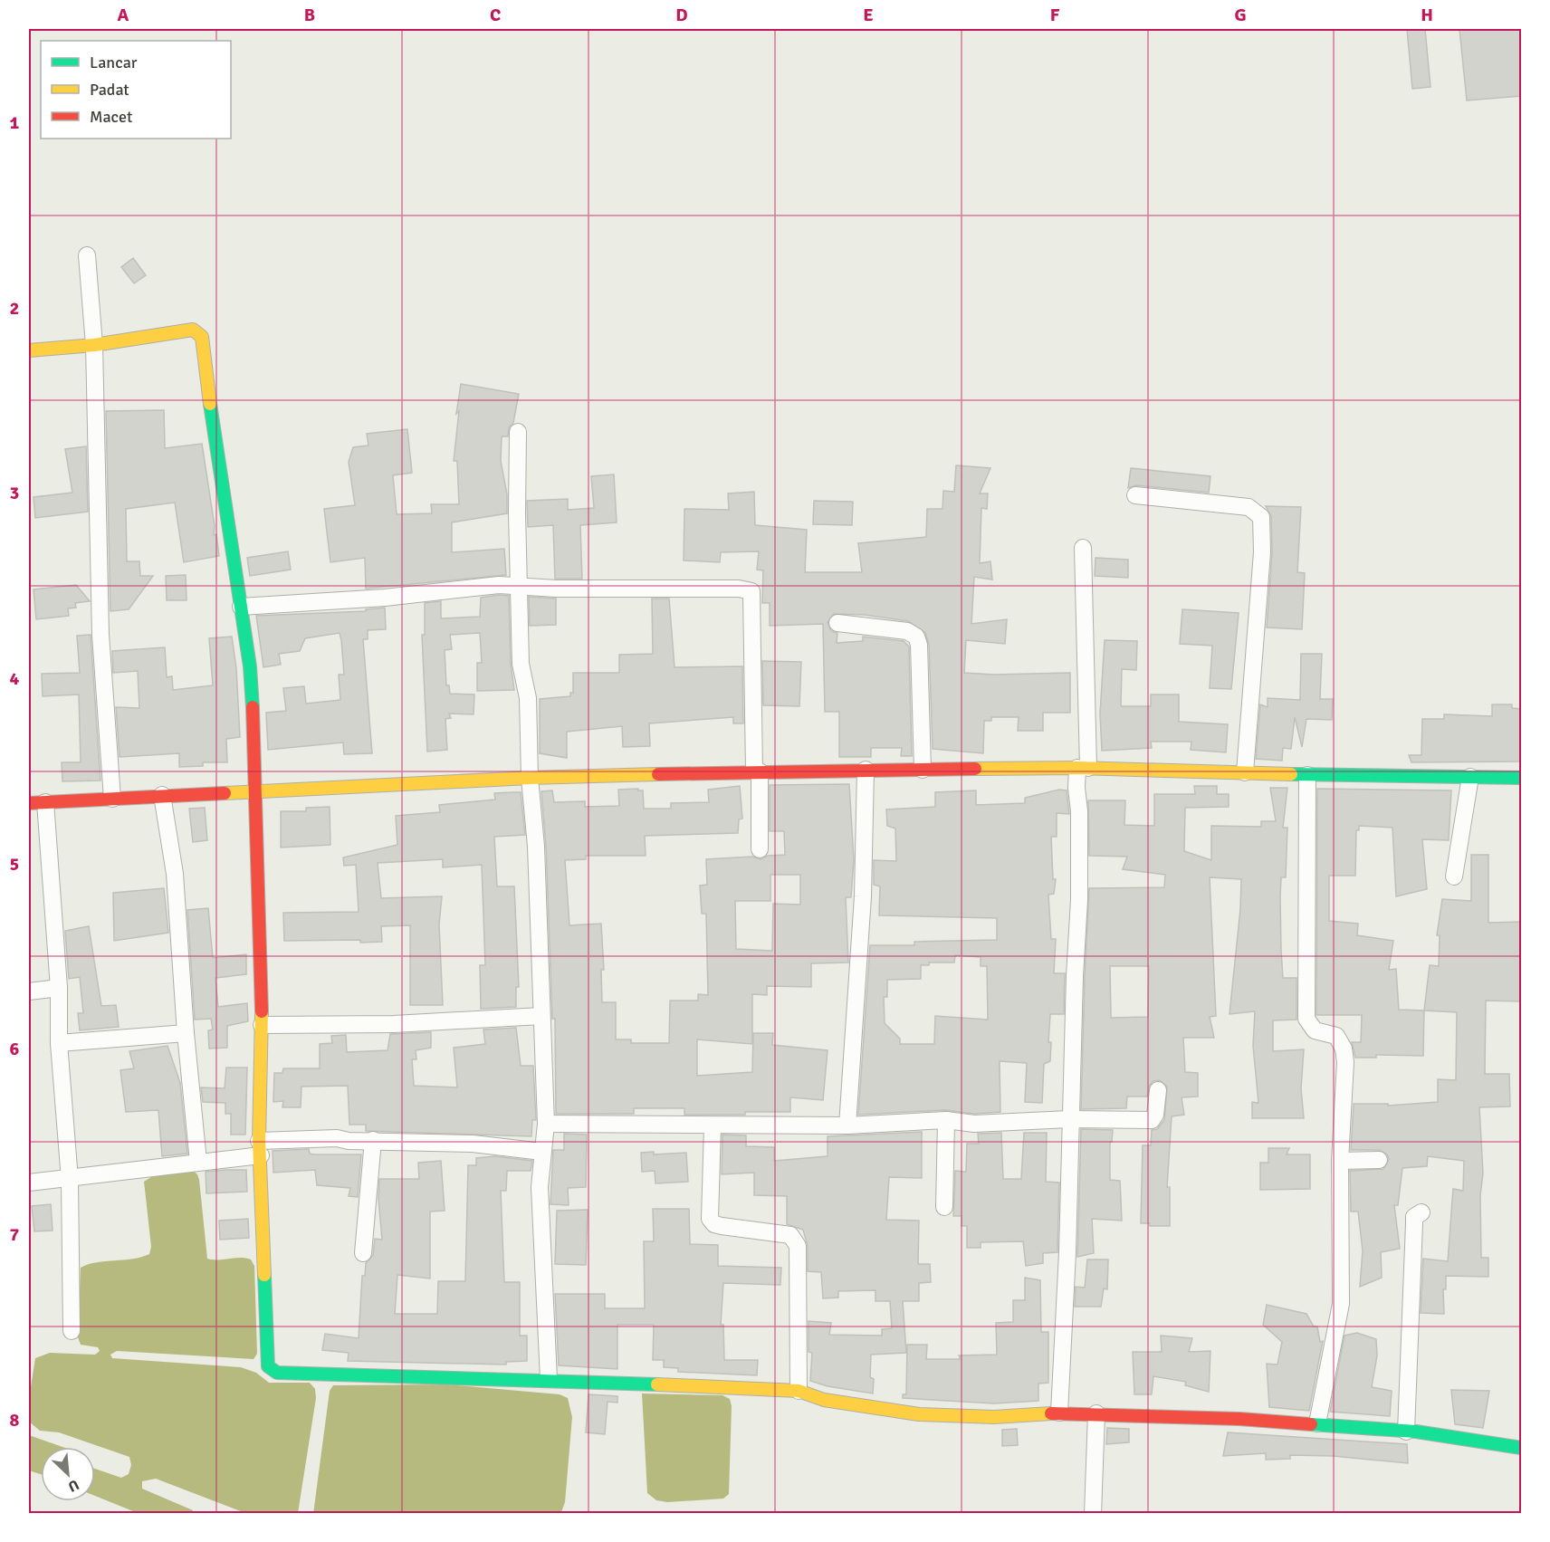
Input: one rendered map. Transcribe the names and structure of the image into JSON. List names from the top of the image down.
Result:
{
  "legend": ["Lancar", "Padat", "Macet"],
  "north": "bottom right",
  "grid": {
    "columns": [
      "A",
      "B",
      "C",
      "D",
      "E",
      "F",
      "G",
      "H"
    ],
    "rows": [
      "1",
      "2",
      "3",
      "4",
      "5",
      "6",
      "7",
      "8"
    ]
  }
}
